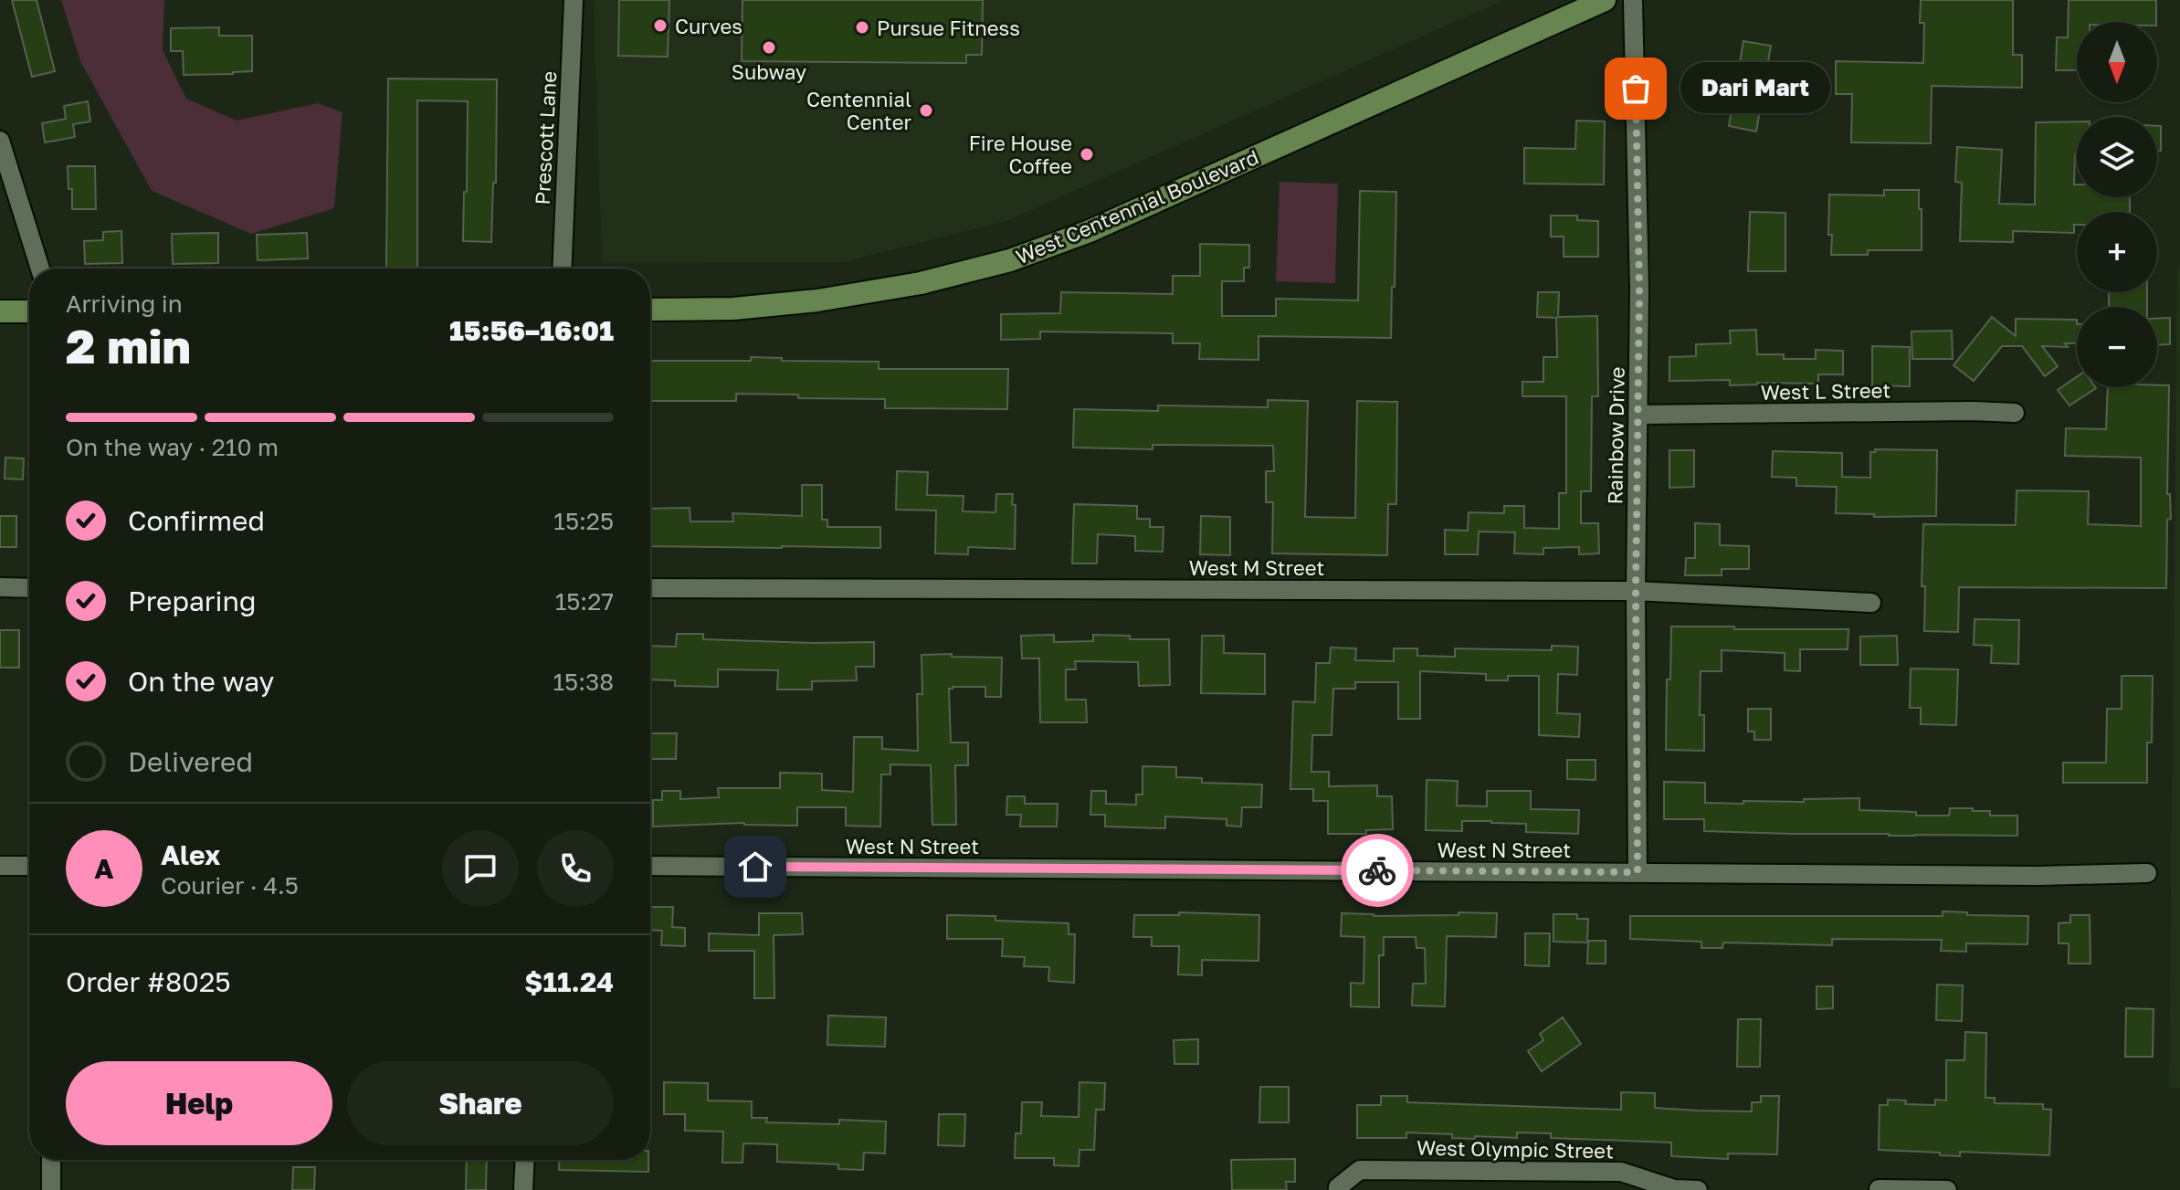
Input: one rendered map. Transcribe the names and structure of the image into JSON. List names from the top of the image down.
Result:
{
  "streets": {
    "main road": ["West Centennial Boulevard"],
    "street": [
      "Prescott Lane",
      "West L Street",
      "Rainbow Drive",
      "West M Street",
      "West N Street",
      "West Olympic Street"
    ]
  },
  "crossings": [
    ["West L Street", "Rainbow Drive"],
    ["Rainbow Drive", "West M Street"],
    ["Rainbow Drive", "West N Street"]
  ],
  "places": [
    "Curves",
    "Pursue Fitness",
    "Subway",
    "Dari Mart",
    "Centennial Center",
    "Fire House Coffee"
  ],
  "north": "bottom",
  "page": {
    "map_buttons": ["+", "−"],
    "bubble": "Dari Mart",
    "heading": ["2 min", "Arriving in", "15:56–16:01"],
    "panel": [
      "Alex",
      "Courier · 4.5",
      "Order #8025",
      "$11.24"
    ],
    "bar": "On the way · 210 m",
    "list": [
      ["Confirmed", "15:25"],
      ["Preparing", "15:27"],
      ["On the way", "15:38"],
      "Delivered"
    ],
    "round": "A",
    "buttons": ["Help", "Share"]
  }
}
